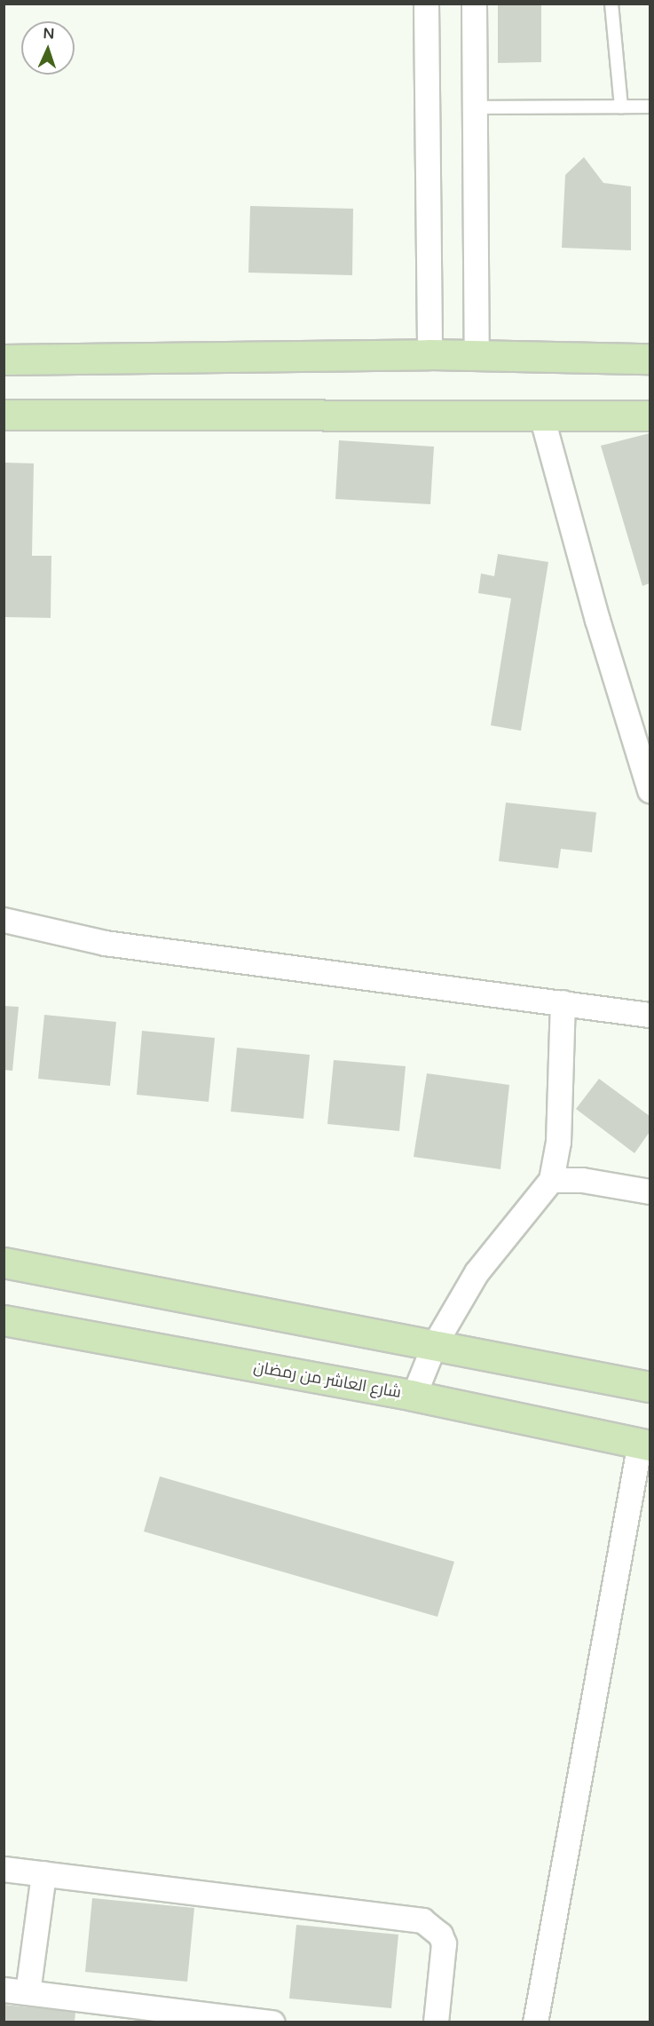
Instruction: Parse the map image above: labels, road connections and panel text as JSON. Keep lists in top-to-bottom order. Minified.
{"streets":{"main road":["شارع العاشر من رمضان"]},"north":"top"}
